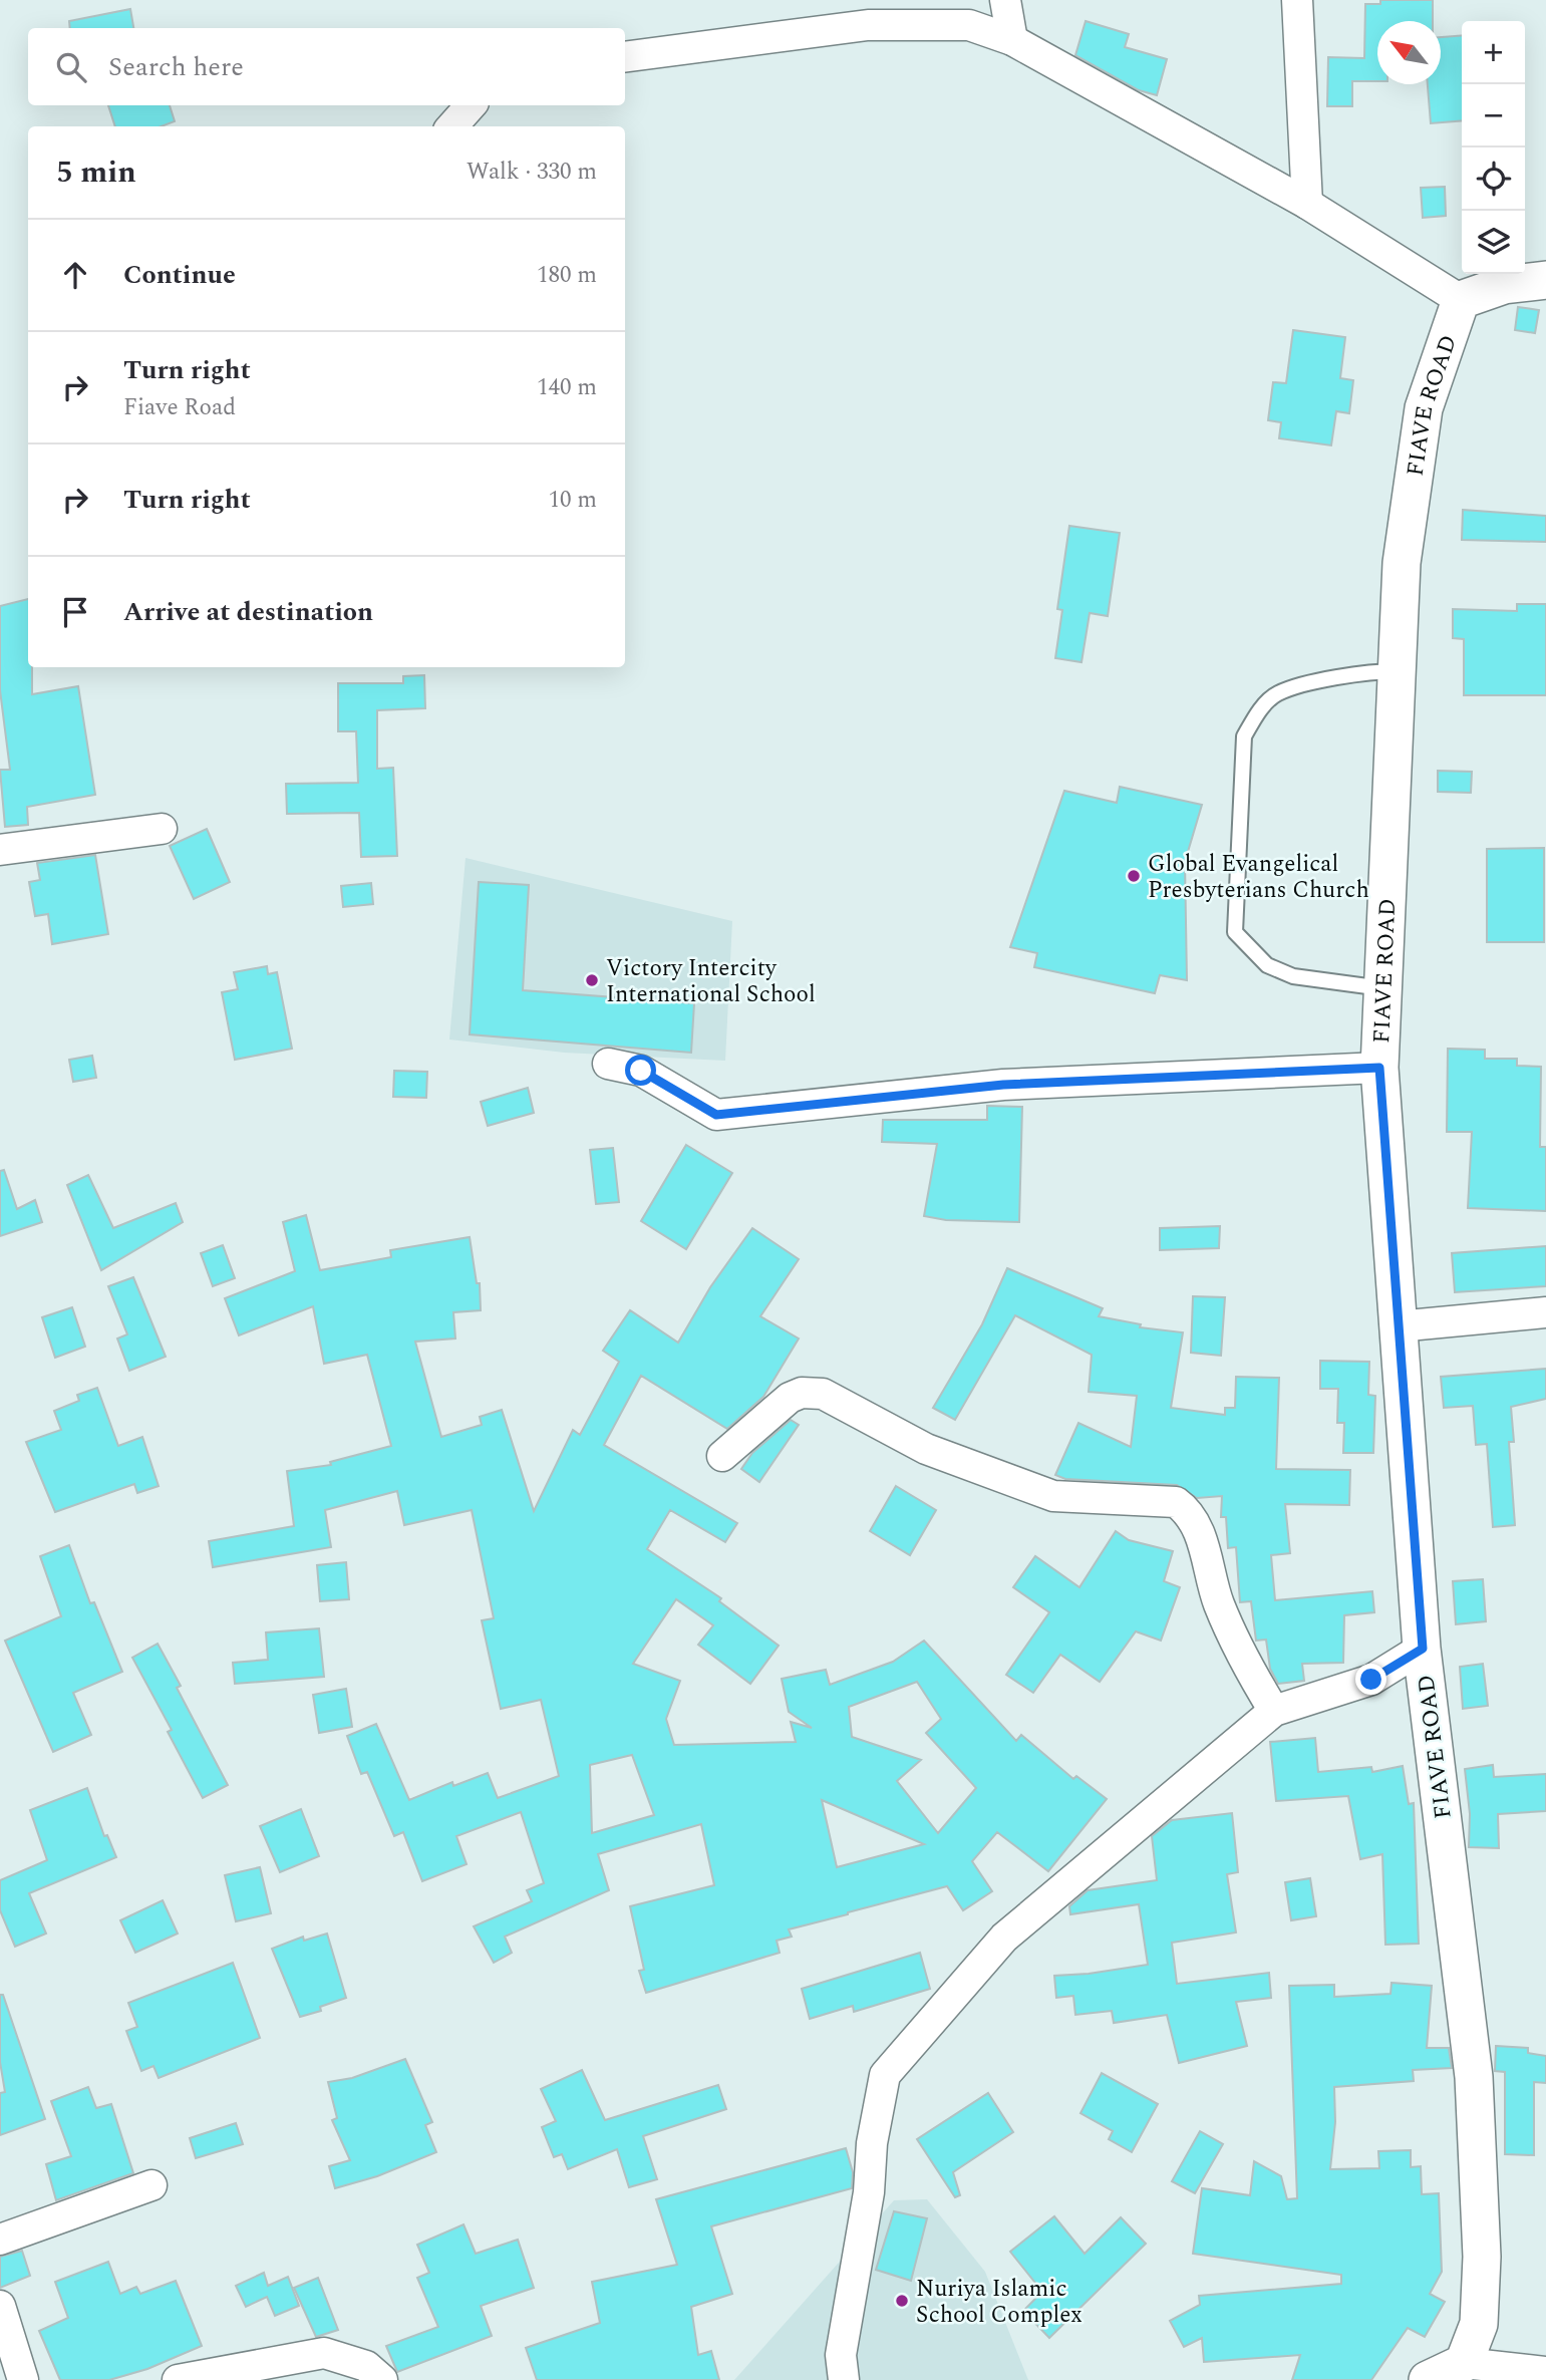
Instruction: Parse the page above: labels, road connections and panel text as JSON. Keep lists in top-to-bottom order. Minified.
{"streets":{"street":["FIAVE ROAD"]},"places":["Global Evangelical Presbyterians Church","Victory Intercity International School","Nuriya Islamic School Complex"],"north":"top left","page":{"map_buttons":["+","−"],"search":"Search here","heading":["5 min","Walk · 330 m"],"list":[["Continue","180 m"],["Turn right","Fiave Road","140 m"],["Turn right","10 m"],"Arrive at destination"]}}
